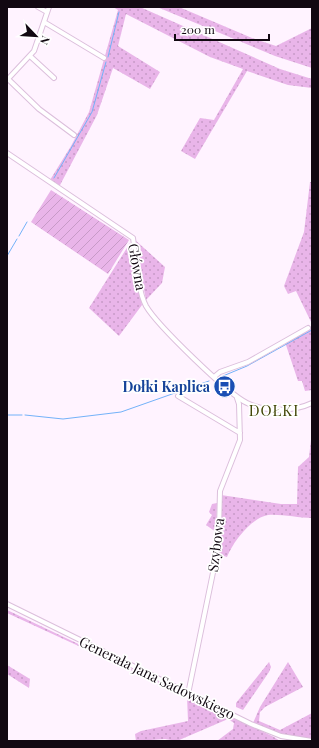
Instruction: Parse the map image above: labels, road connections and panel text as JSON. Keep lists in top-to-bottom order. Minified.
{"streets":{"street":["Główna","Szybowa","Generała Jana Sadowskiego"]},"crossings":[["Główna","Szybowa"],["Szybowa","Generała Jana Sadowskiego"]],"districts":["DOŁKI"],"places":{"bus stop":["Dołki Kaplica"]},"scale_bar":"200 m","north":"bottom right"}
